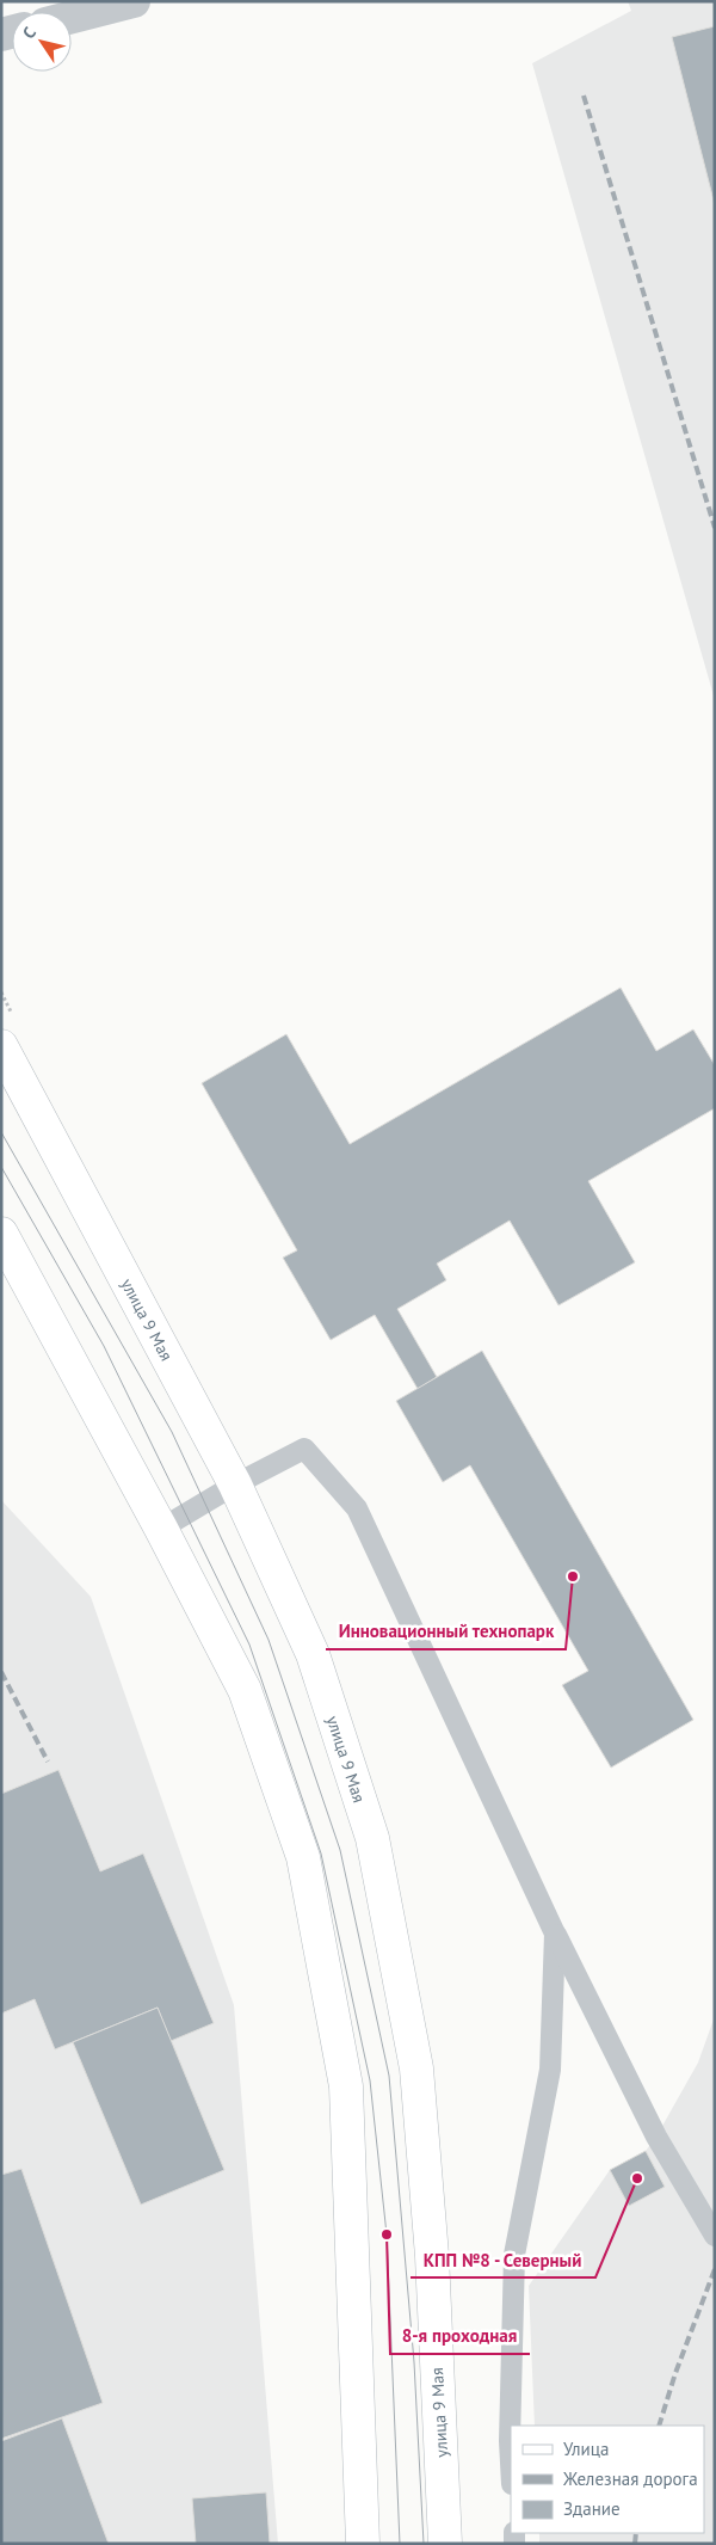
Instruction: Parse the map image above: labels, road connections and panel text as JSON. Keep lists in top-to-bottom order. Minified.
{"streets":{"main road":["улица 9 Мая"]},"places":["Инновационный технопарк","КПП №8 - Северный","8-я проходная"],"legend":["Улица","Железная дорога","Здание"],"north":"top left"}
